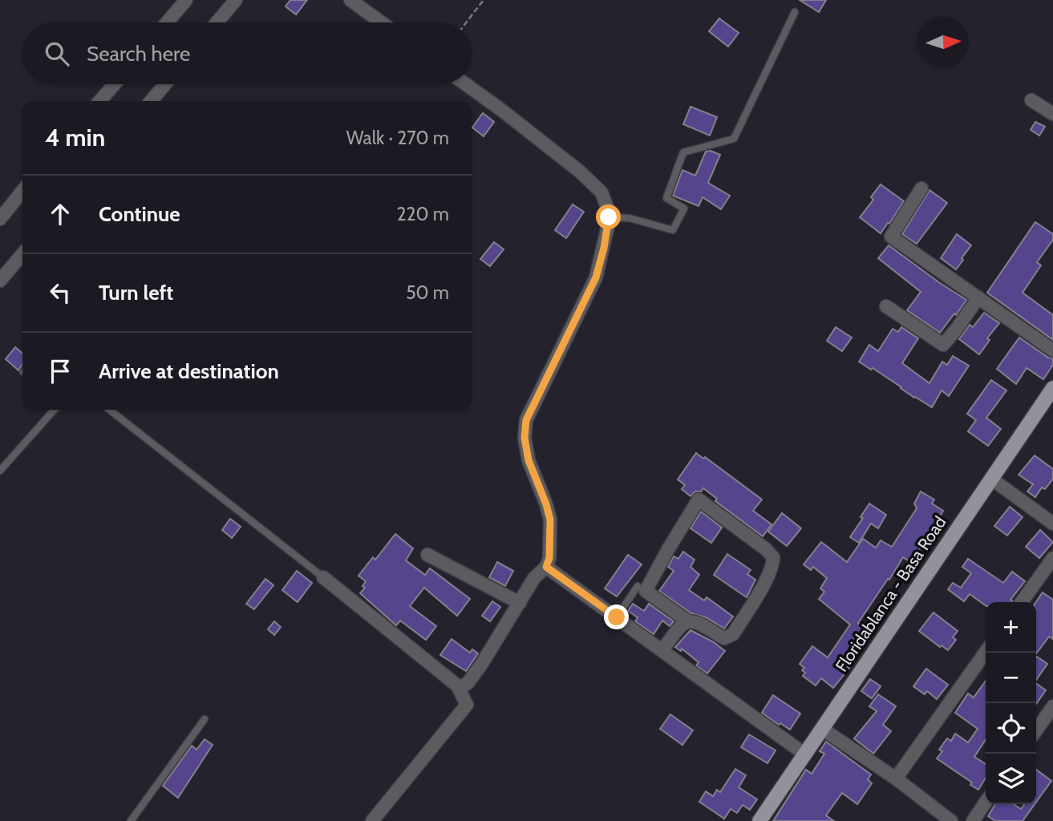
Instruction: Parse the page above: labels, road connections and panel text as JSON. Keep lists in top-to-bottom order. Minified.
{"streets":{"main road":["Floridablanca - Basa Road"]},"north":"right","page":{"search":"Search here","heading":["4 min","Walk · 270 m"],"list":[["Continue","220 m"],["Turn left","50 m"],"Arrive at destination"],"map_buttons":["+","−"]}}
